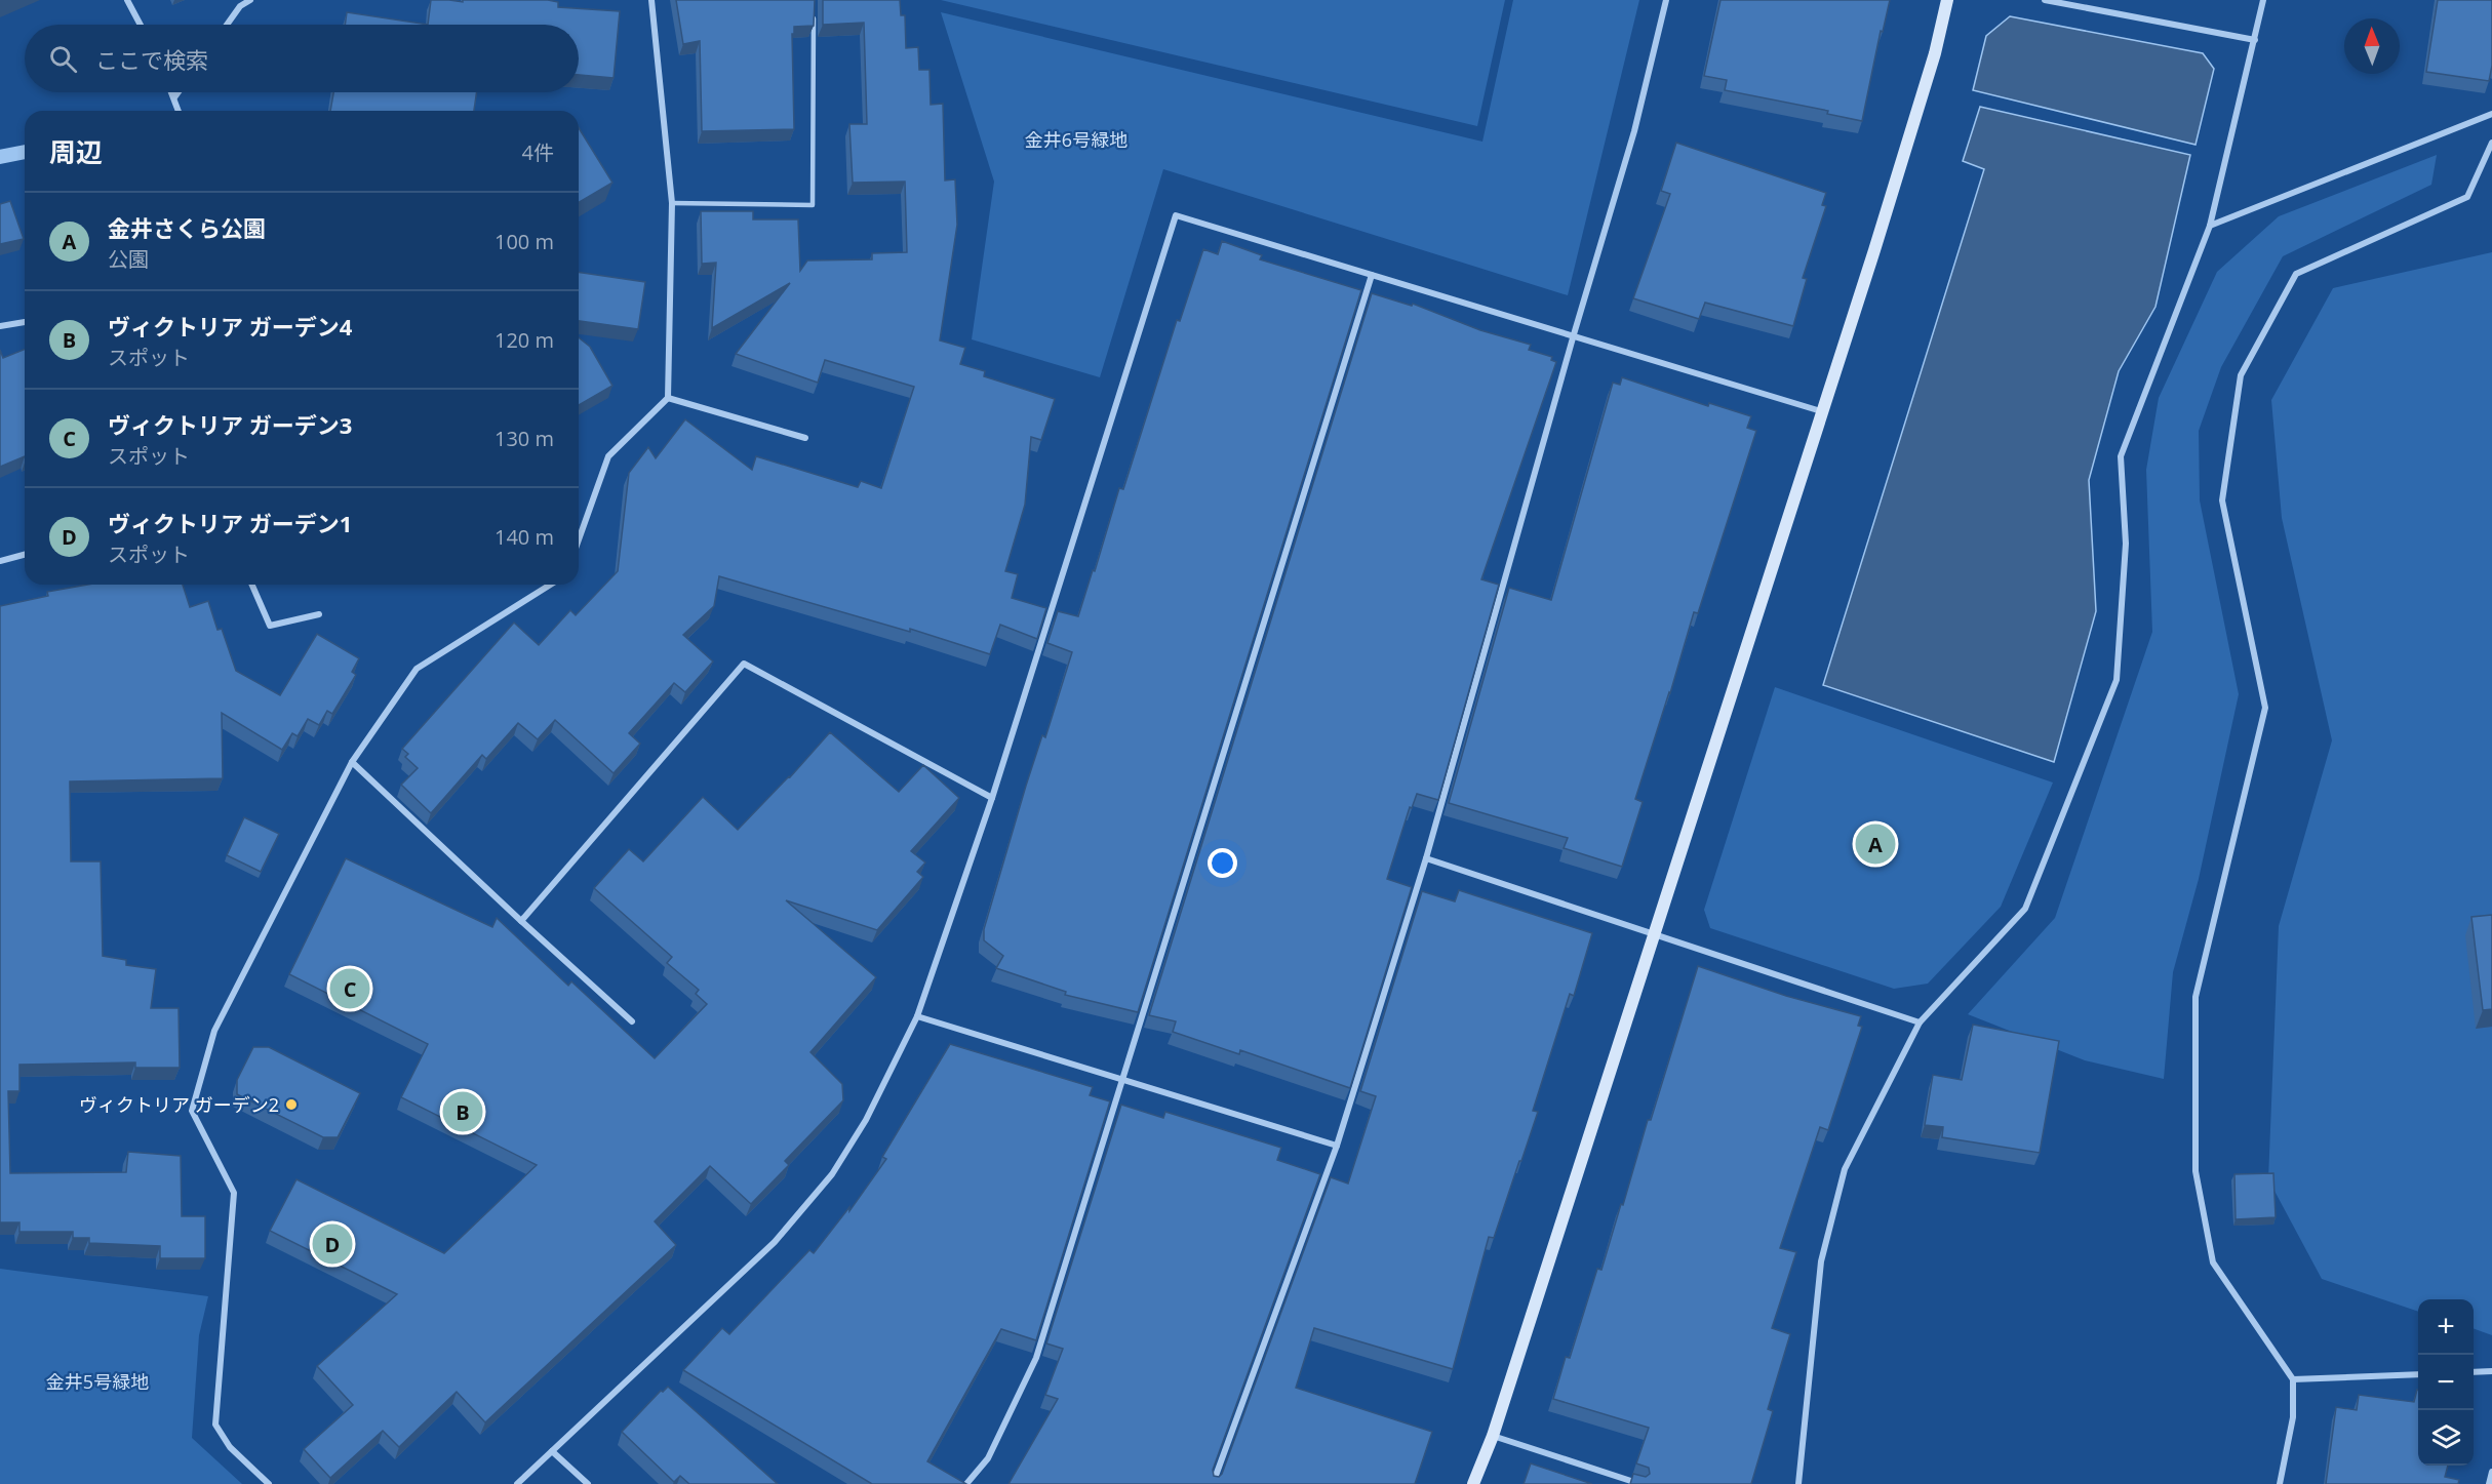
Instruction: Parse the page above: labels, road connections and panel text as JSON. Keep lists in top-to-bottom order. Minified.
{"parks":["金井6号緑地","金井5号緑地"],"places":["ヴィクトリア ガーデン2"],"north":"top","page":{"search":"ここで検索","heading":["周辺","4件"],"list":[{"mark":"A","name":"金井さくら公園","note":"公園","value":"100 m"},{"mark":"B","name":"ヴィクトリア ガーデン4","note":"スポット","value":"120 m"},{"mark":"C","name":"ヴィクトリア ガーデン3","note":"スポット","value":"130 m"},{"mark":"D","name":"ヴィクトリア ガーデン1","note":"スポット","value":"140 m"}],"pins":["A","C","B","D"],"map_buttons":["+","−"]}}
